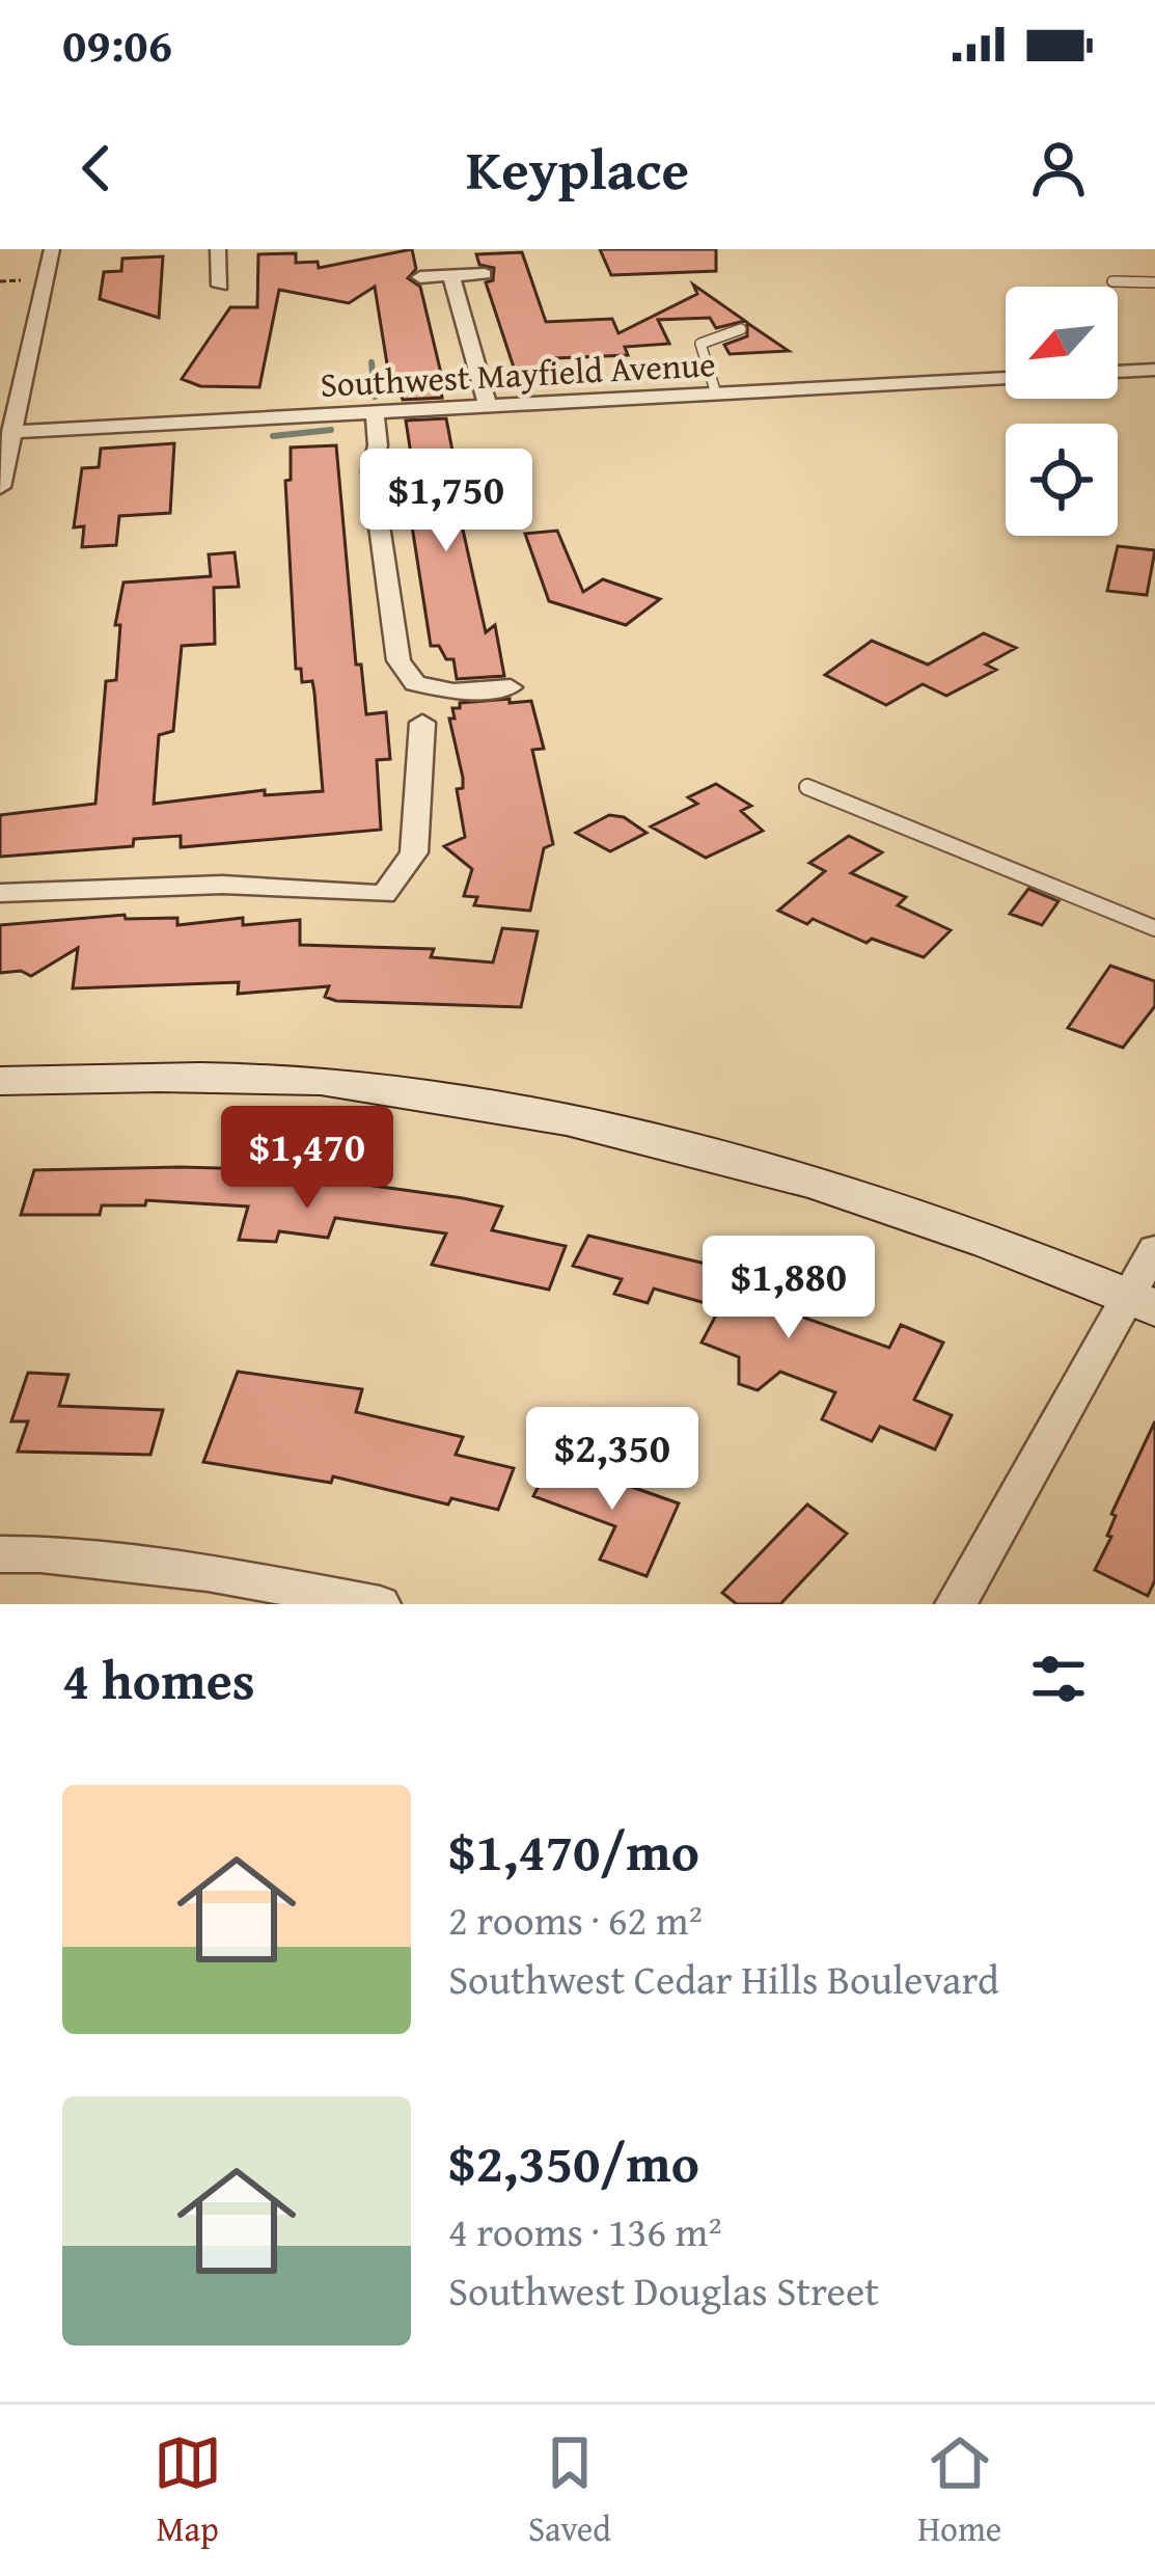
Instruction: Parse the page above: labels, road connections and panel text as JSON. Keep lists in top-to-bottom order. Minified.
{"streets":{"street":["Southwest Mayfield Avenue"]},"north":"bottom left","page":{"status":"09:06","header":"Keyplace","price":["$1,750","$1,470","$1,880","$2,350"],"heading":"4 homes","list":[{"name":"$1,470/mo","note":"2 rooms · 62 m² · Southwest Cedar Hills Boulevard"},{"name":"$2,350/mo","note":"4 rooms · 136 m² · Southwest Douglas Street"}],"tabs":["Map","Saved","Home"]}}
